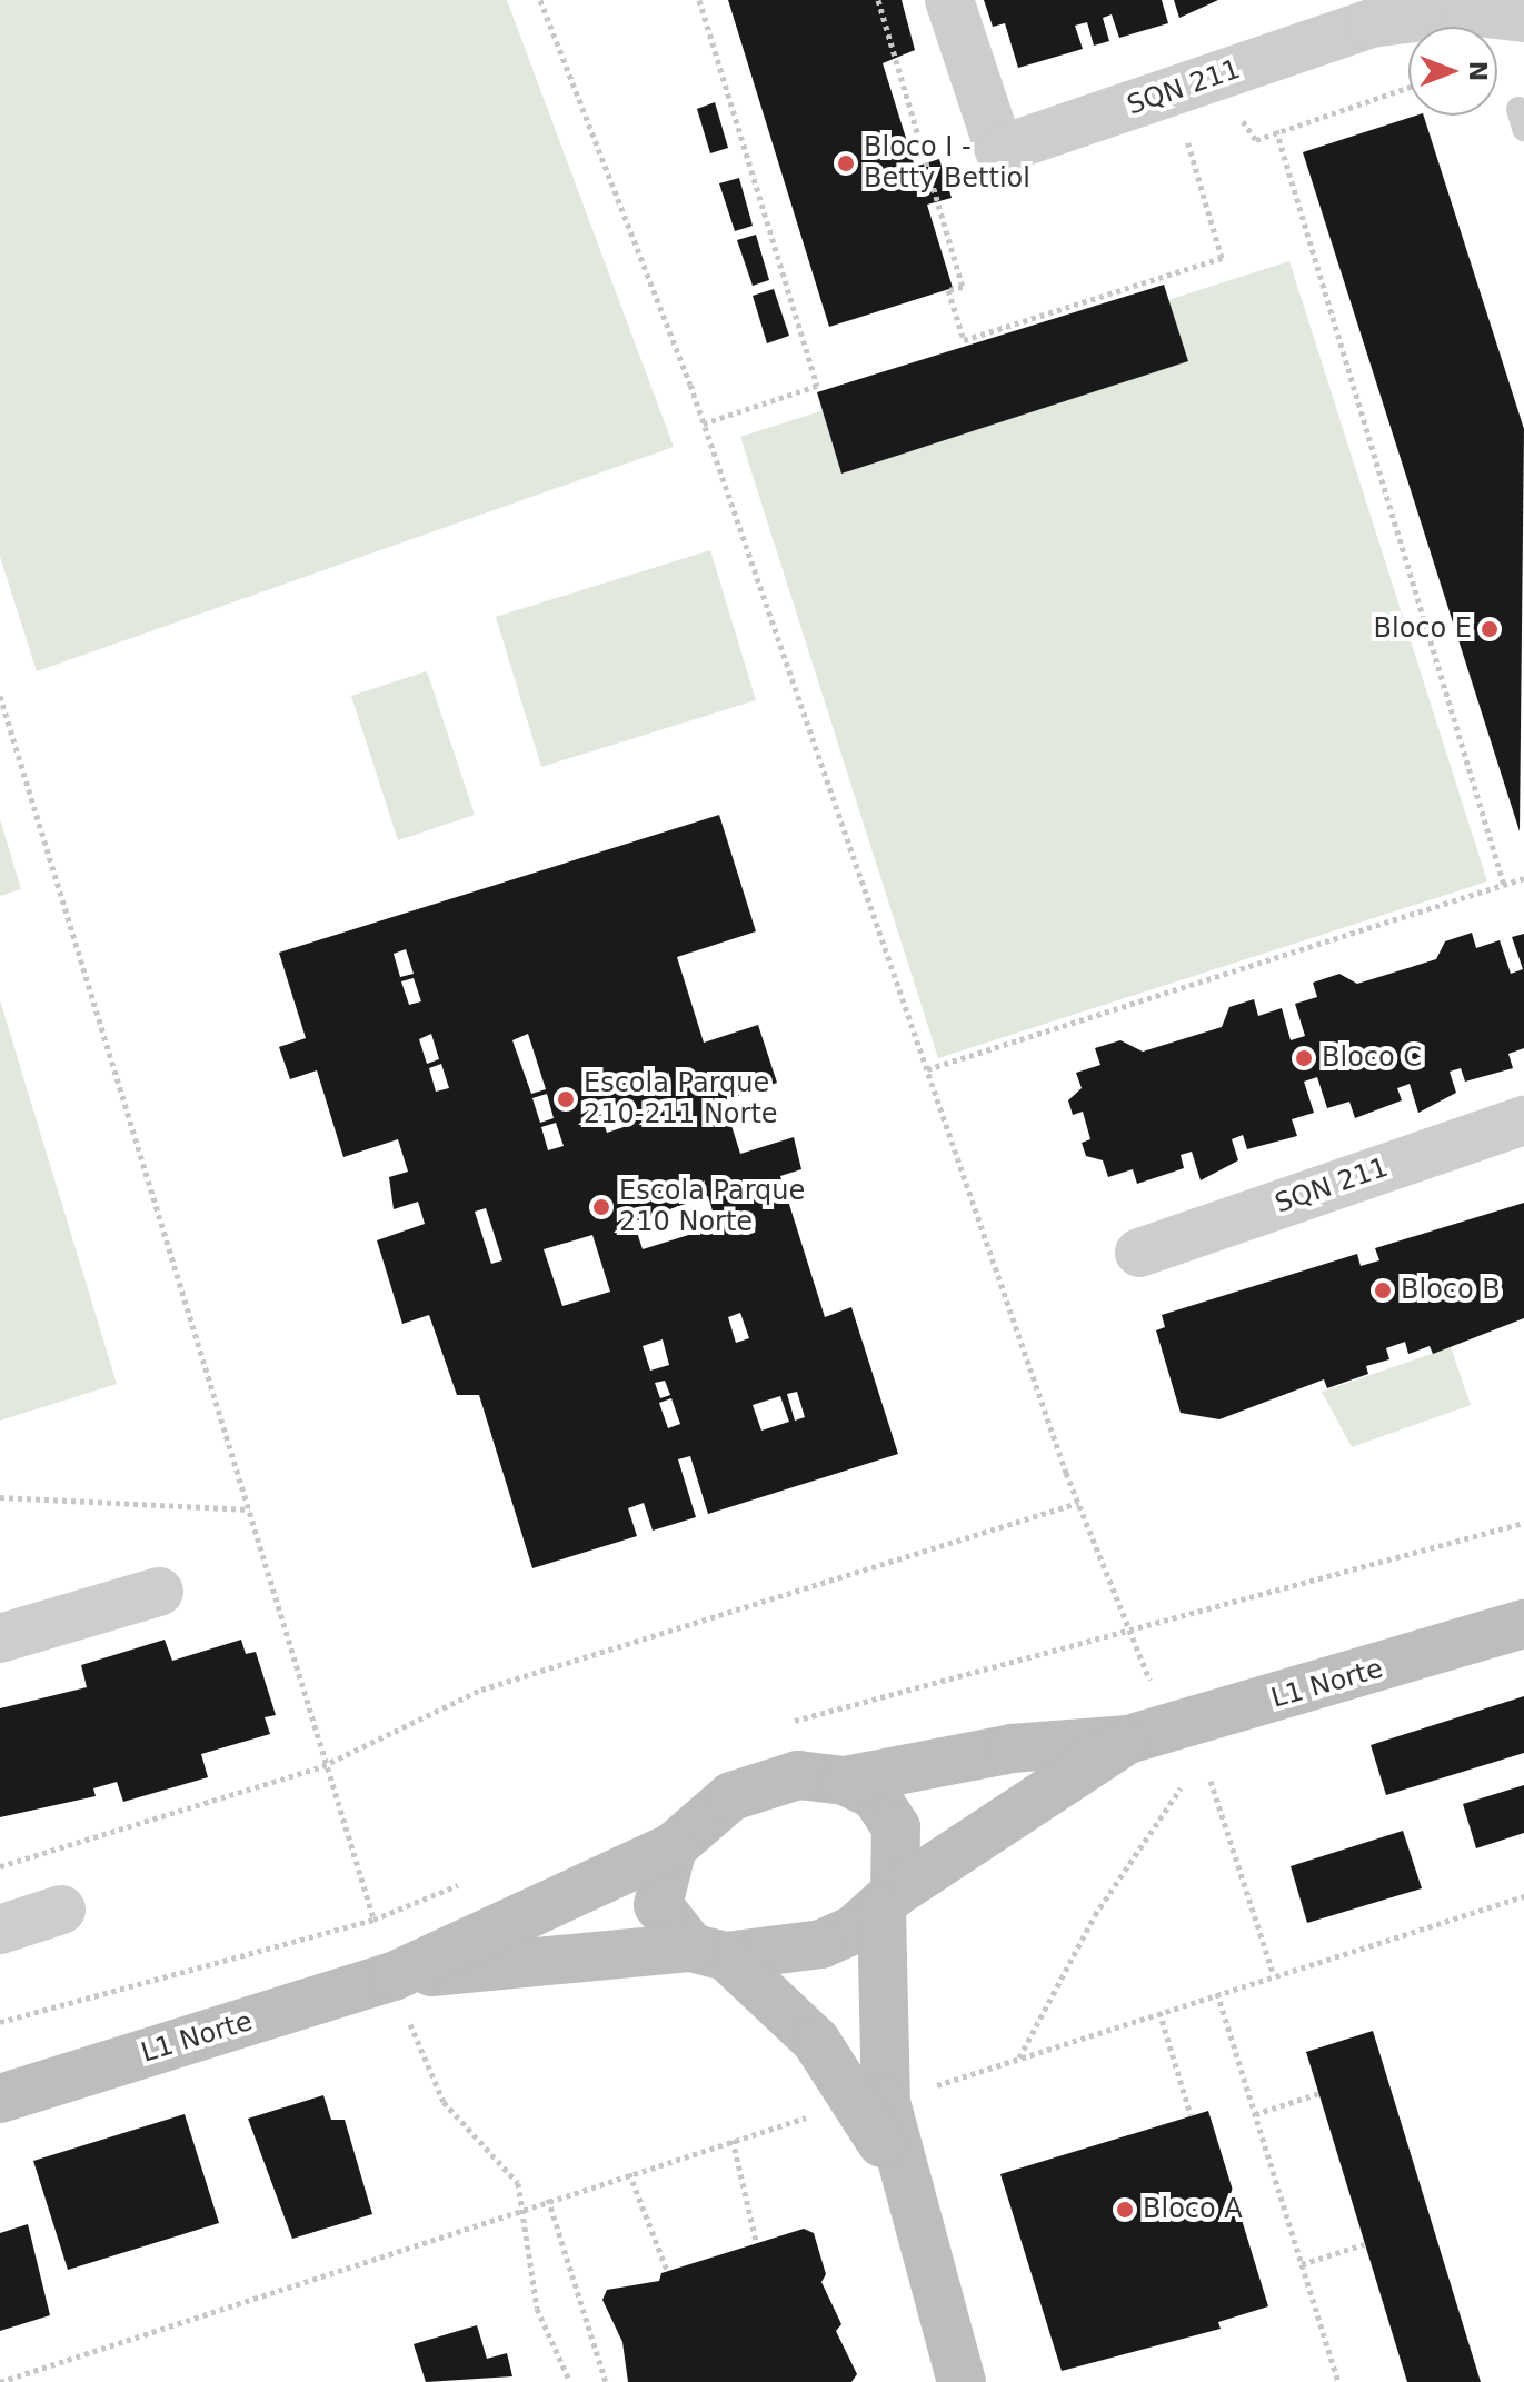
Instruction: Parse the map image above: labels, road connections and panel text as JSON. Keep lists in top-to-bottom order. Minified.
{"streets":{"street":["SQN 211","L1 Norte"]},"places":["Bloco I - Betty Bettiol","Bloco E","Bloco C","Escola Parque 210-211 Norte","Escola Parque 210 Norte","Bloco B","Bloco A"],"north":"right"}
